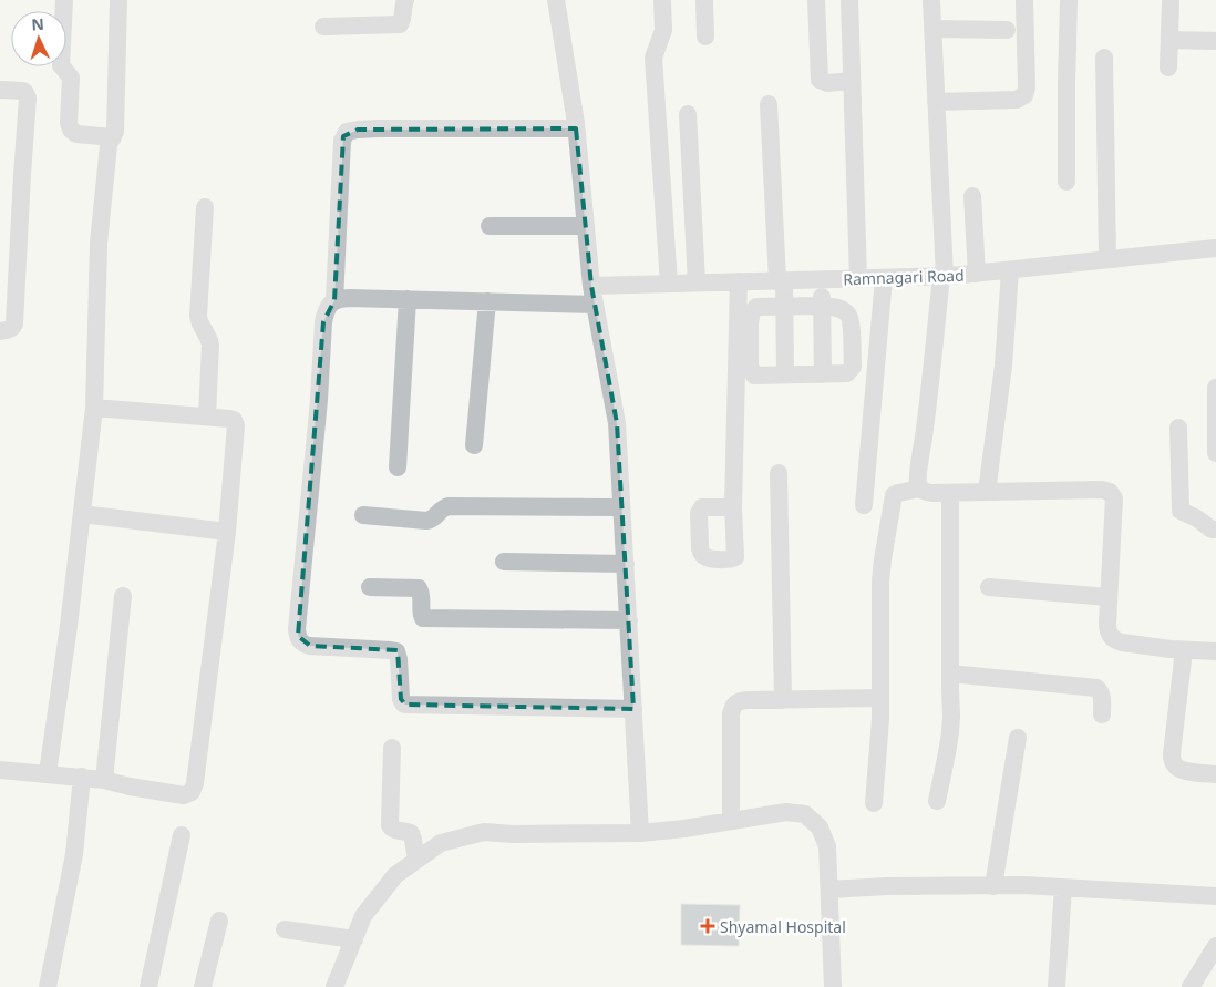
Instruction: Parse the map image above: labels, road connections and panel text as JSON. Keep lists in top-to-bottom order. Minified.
{"streets":{"street":["Ramnagari Road"]},"places":{"health":["Shyamal Hospital"]},"north":"top"}
